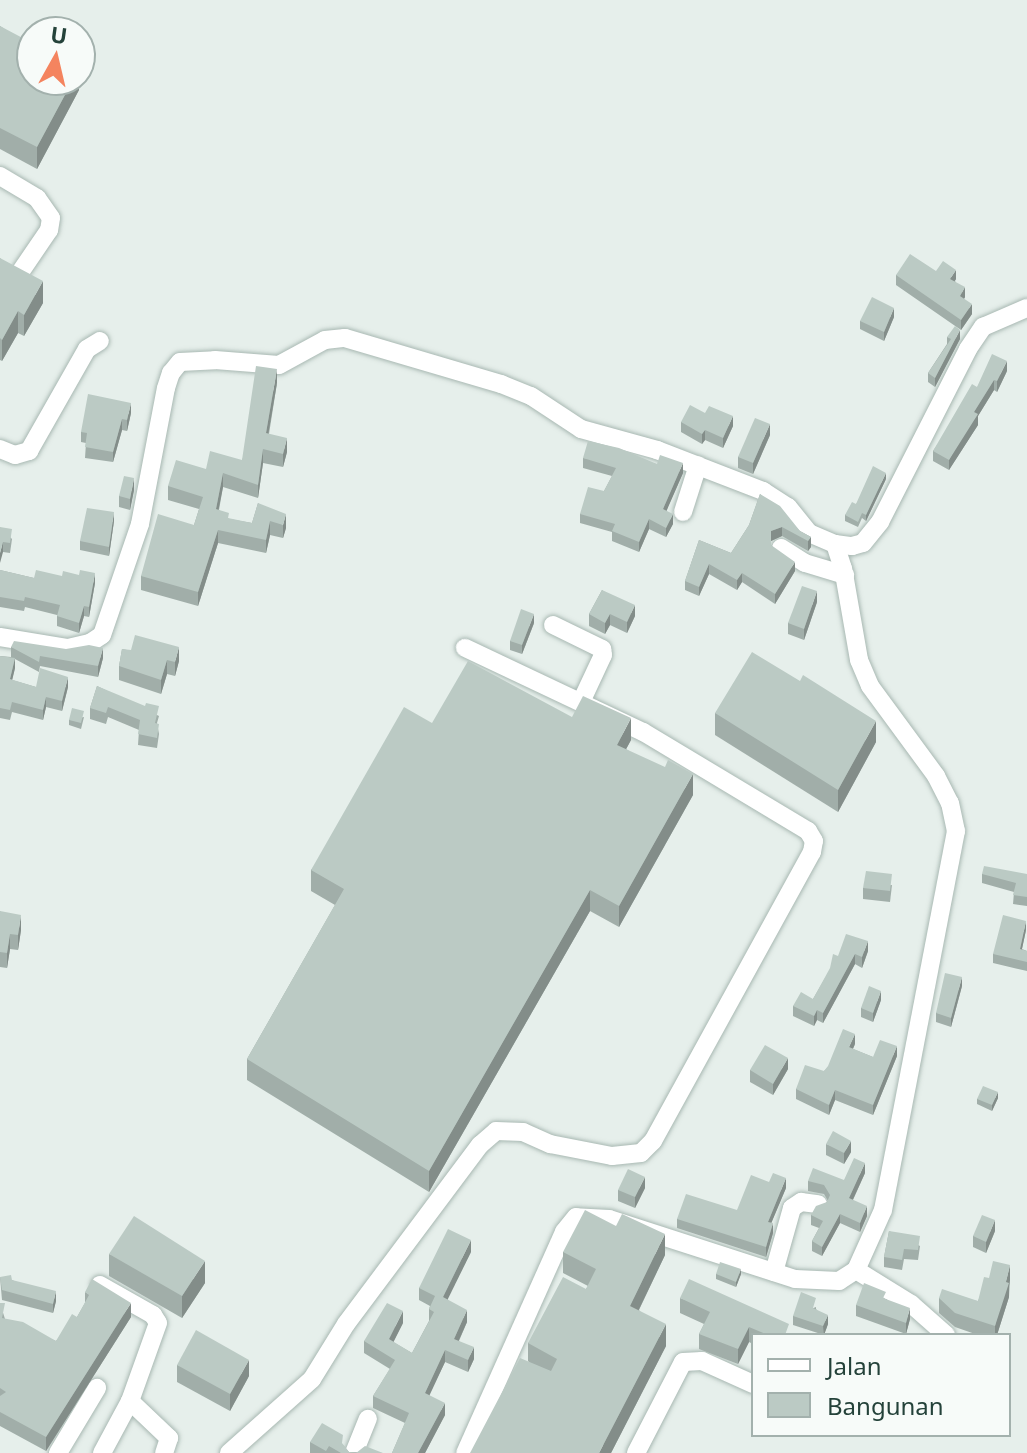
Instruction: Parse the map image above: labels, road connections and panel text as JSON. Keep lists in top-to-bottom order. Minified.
{"legend":["Jalan","Bangunan"],"north":"top"}
